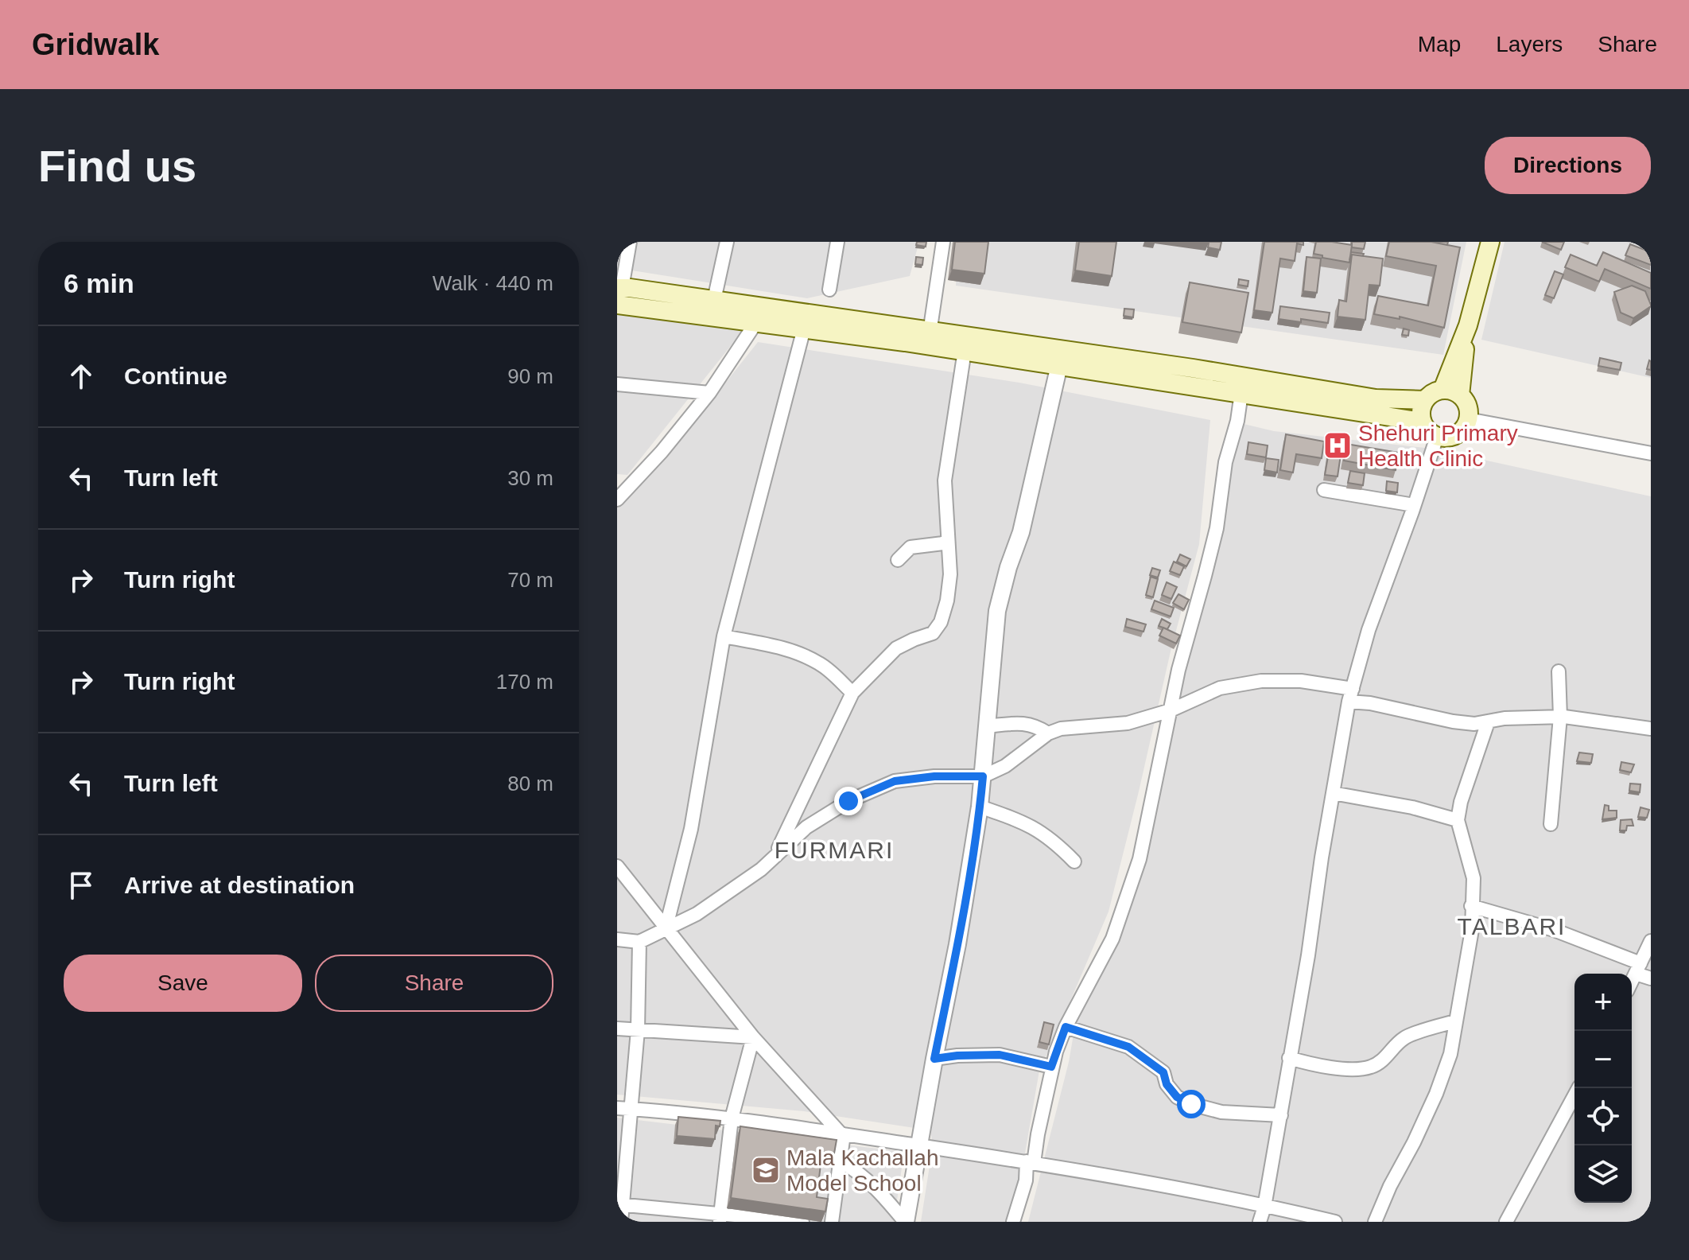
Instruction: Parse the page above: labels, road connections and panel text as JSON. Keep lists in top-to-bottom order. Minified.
{"districts":["FURMARI","TALBARI"],"places":{"hospital":["Shehuri Primary Health Clinic"],"school or university":["Mala Kachallah Model School"]},"page":{"header":"Gridwalk","nav":["Map","Layers","Share"],"buttons":["Directions",["Save","Share"]],"title":"Find us","heading":["6 min","Walk · 440 m"],"list":[["Continue","90 m"],["Turn left","30 m"],["Turn right","70 m"],["Turn right","170 m"],["Turn left","80 m"],"Arrive at destination"],"map_buttons":["+","−"]}}
